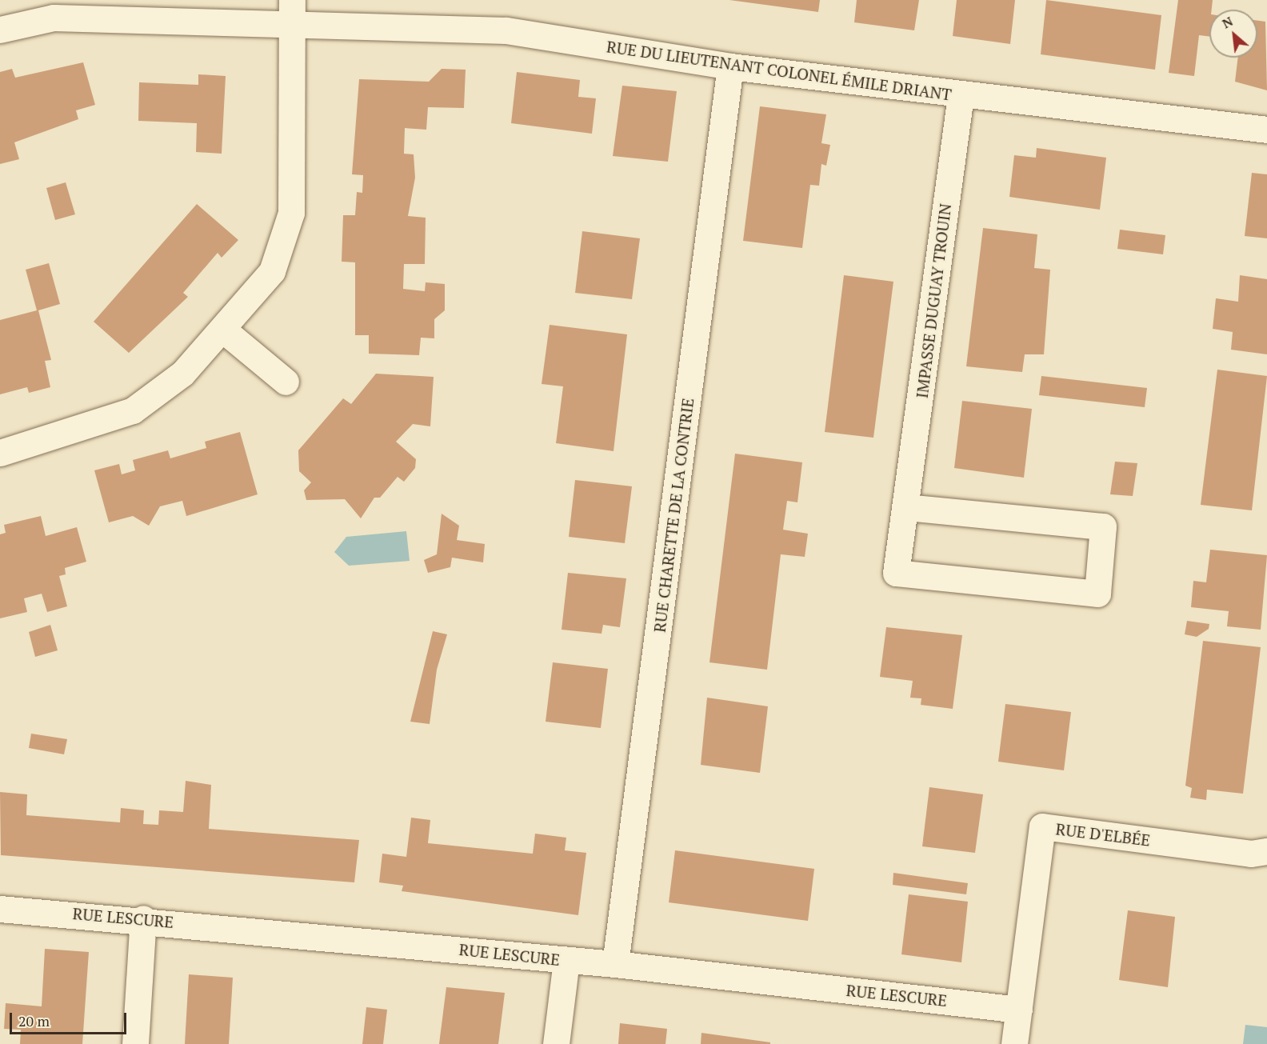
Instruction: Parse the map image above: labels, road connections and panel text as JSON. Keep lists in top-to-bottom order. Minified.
{"streets":{"street":["RUE DU LIEUTENANT COLONEL ÉMILE DRIANT","IMPASSE DUGUAY TROUIN","RUE CHARETTE DE LA CONTRIE","RUE D'ELBÉE","RUE LESCURE"]},"crossings":[["RUE DU LIEUTENANT COLONEL ÉMILE DRIANT","IMPASSE DUGUAY TROUIN"],["RUE DU LIEUTENANT COLONEL ÉMILE DRIANT","RUE CHARETTE DE LA CONTRIE"],["RUE CHARETTE DE LA CONTRIE","RUE LESCURE"],["RUE D'ELBÉE","RUE LESCURE"]],"scale_bar":"20 m","north":"top left"}
